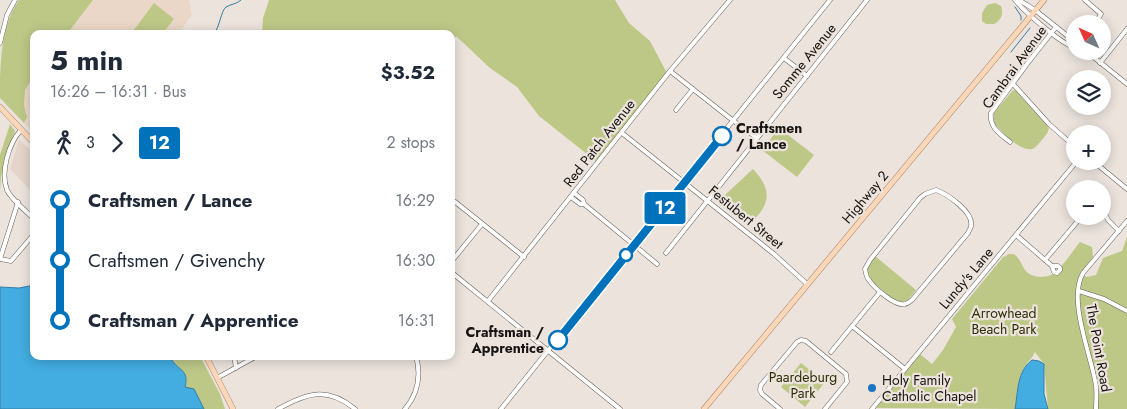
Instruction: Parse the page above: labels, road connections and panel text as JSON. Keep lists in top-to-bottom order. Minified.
{"streets":{"main road":["Highway 2"],"street":["Somme Avenue","Cambrai Avenue","Red Patch Avenue","Festubert Street","Lundy's Lane","The Point Road"]},"crossings":[["Somme Avenue","Festubert Street"],["Red Patch Avenue","Festubert Street"],["Highway 2","Festubert Street"]],"parks":["Arrowhead Beach Park","Paardeburg Park"],"places":["Craftsmen / Lance","Craftsman / Apprentice","Holy Family Catholic Chapel"],"lines":["bus line 12"],"north":"top left","page":{"on_map":"12","map_buttons":["+","−"],"heading":["5 min","16:26 – 16:31 · Bus","$3.52"],"legs":["3","12","2 stops"],"list":[{"name":"Craftsmen / Lance","value":"16:29"},{"name":"Craftsmen / Givenchy","value":"16:30"},{"name":"Craftsman / Apprentice","value":"16:31"}]}}
